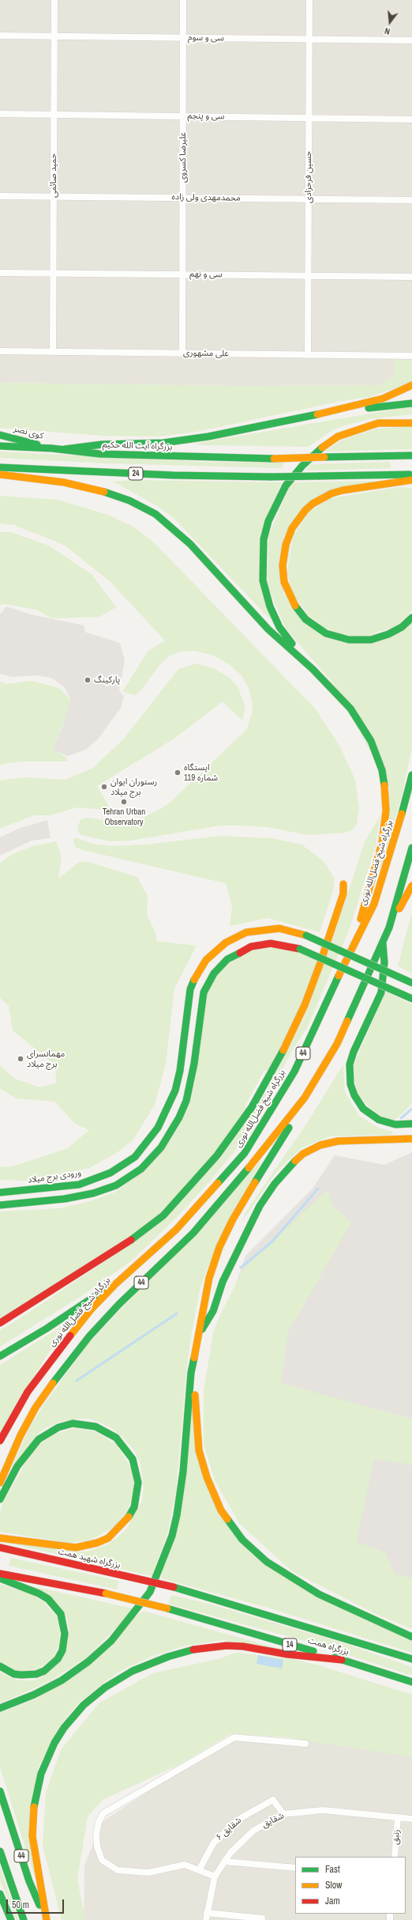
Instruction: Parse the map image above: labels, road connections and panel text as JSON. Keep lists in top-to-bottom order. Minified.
{"streets":{"main road":["کوی نصر","بزرگراه آیت الله حکیم","24","بزرگراه شیخ فضل‌الله نوری","44","ورودی برج میلاد","بزرگراه شهید همت","14","بزرگراه همت"],"street":["سی و سوم","سی و پنجم","علیرضا کسروی","حمید صائمی","حسین فرحزادی","محمدمهدی ولی زاده","سی و نهم","علی مشهوری","شقایق","شقایق ۶","زنبق"]},"crossings":[["سی و سوم","علیرضا کسروی"],["سی و سوم","حمید صائمی"],["سی و سوم","حسین فرحزادی"],["سی و پنجم","علیرضا کسروی"],["سی و پنجم","حمید صائمی"],["سی و پنجم","حسین فرحزادی"],["علیرضا کسروی","محمدمهدی ولی زاده"],["علیرضا کسروی","سی و نهم"],["علیرضا کسروی","علی مشهوری"],["حمید صائمی","محمدمهدی ولی زاده"],["حمید صائمی","سی و نهم"],["حمید صائمی","علی مشهوری"],["حسین فرحزادی","محمدمهدی ولی زاده"],["حسین فرحزادی","سی و نهم"],["حسین فرحزادی","علی مشهوری"],["کوی نصر","بزرگراه آیت الله حکیم"],["بزرگراه شهید همت","بزرگراه همت"],["شقایق","شقایق ۶"],["شقایق","زنبق"]],"places":["پارکینگ","ایستگاه شماره 119","رستوران ایوان برج میلاد","Tehran Urban Observatory","مهمانسرای برج میلاد"],"legend":["Fast","Slow","Jam"],"scale_bar":"50 m","north":"bottom"}
